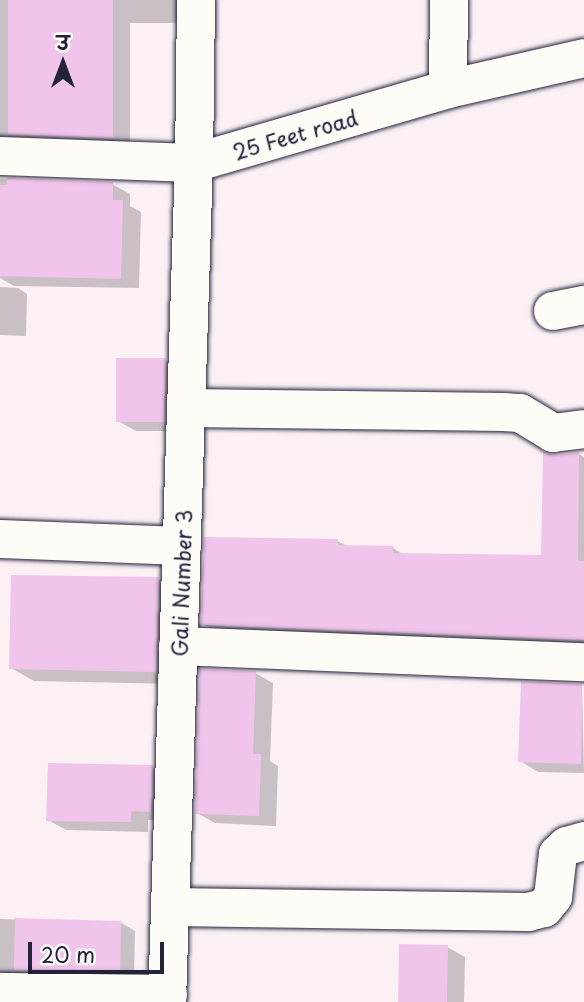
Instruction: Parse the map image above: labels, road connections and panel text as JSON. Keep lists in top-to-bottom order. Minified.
{"streets":{"street":["25 Feet road","Gali Number 3"]},"crossings":[["25 Feet road","Gali Number 3"]],"scale_bar":"20 m","north":"top"}
